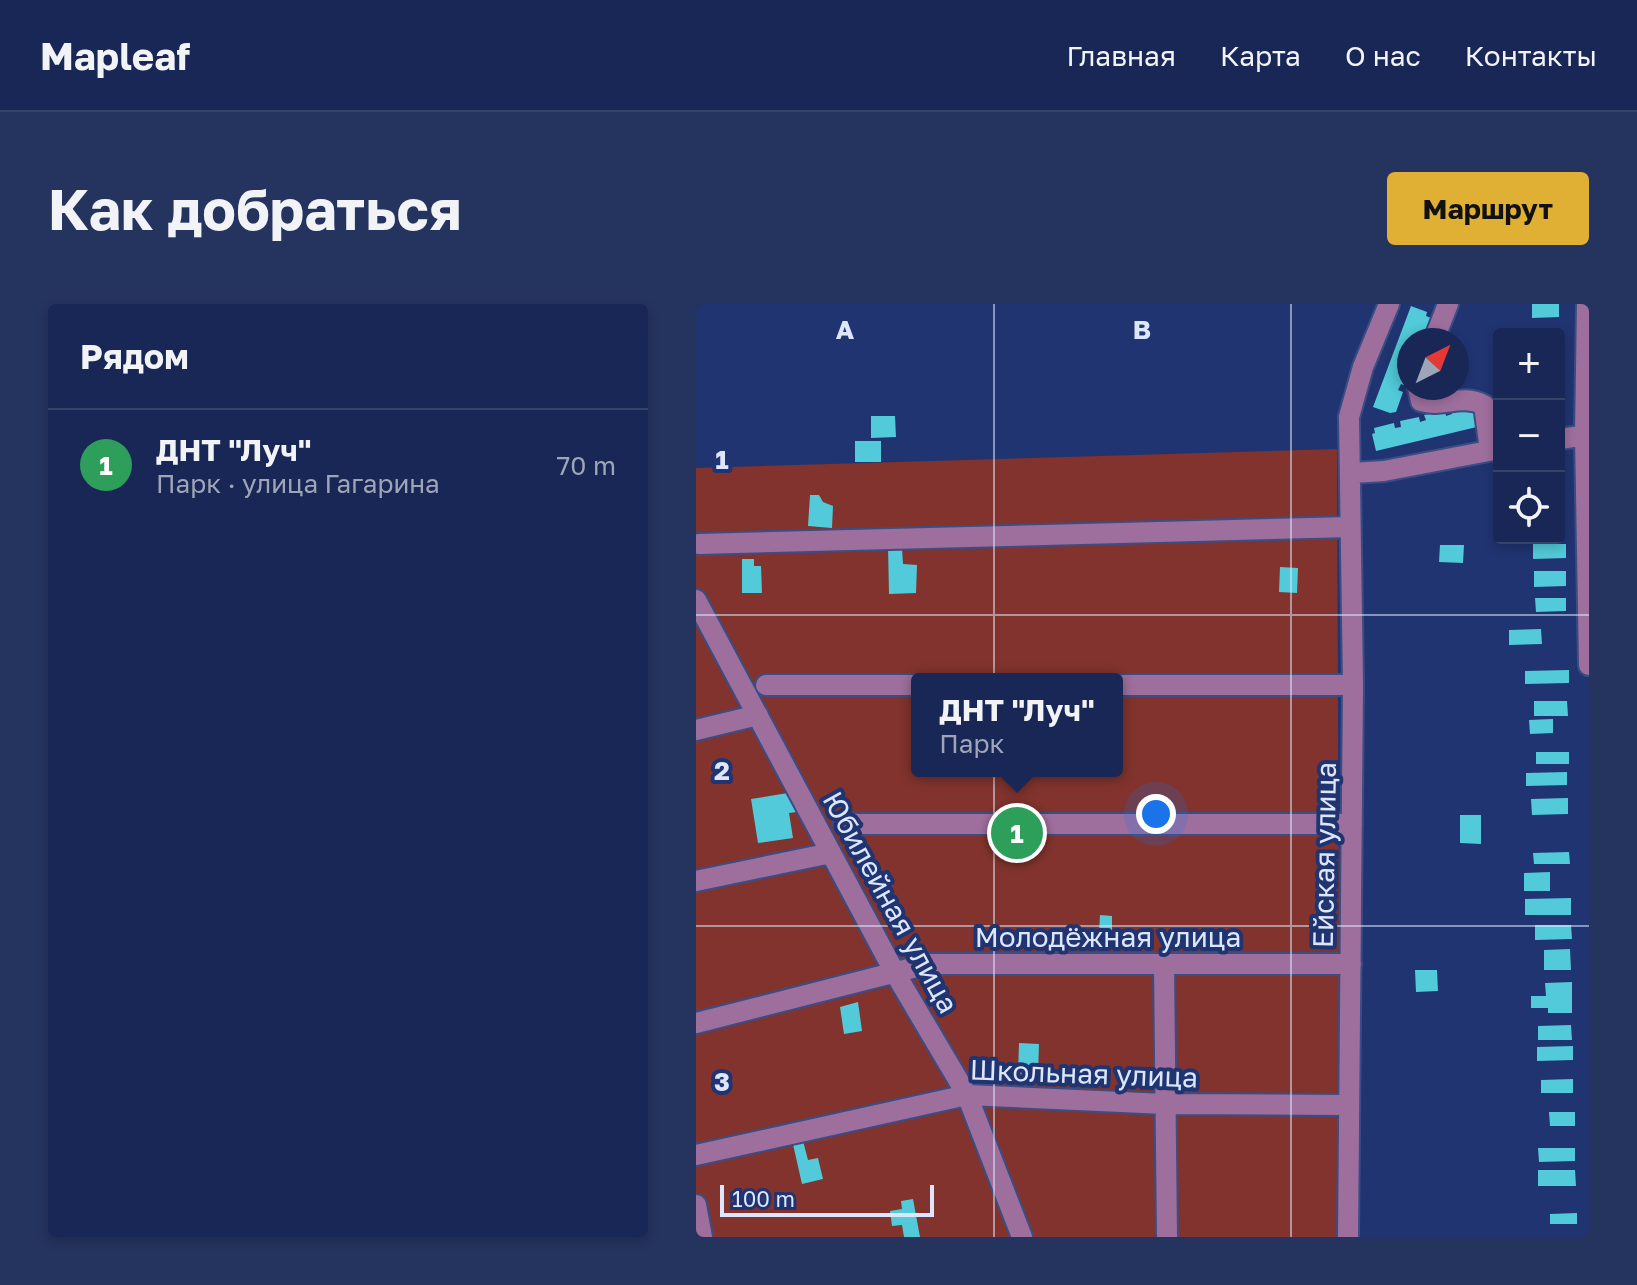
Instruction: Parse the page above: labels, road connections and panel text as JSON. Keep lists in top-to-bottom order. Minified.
{"streets":{"street":["Ейская улица","Юбилейная улица","Молодёжная улица","Школьная улица"]},"crossings":[["Ейская улица","Молодёжная улица"],["Ейская улица","Школьная улица"],["Юбилейная улица","Молодёжная улица"],["Юбилейная улица","Школьная улица"]],"scale_bar":"100 m","north":"top right","page":{"header":"Mapleaf","nav":["Главная","Карта","О нас","Контакты"],"buttons":"Маршрут","title":"Как добраться","heading":"Рядом","map_buttons":["+","−"],"list":[{"mark":"1","name":"ДНТ \"Луч\"","note":"Парк · улица Гагарина","value":"70 m"}],"popup":["ДНТ \"Луч\"","Парк"],"pins":"1","scale":"100 m"},"grid":{"columns":["A","B"],"rows":["1","2","3"]}}
